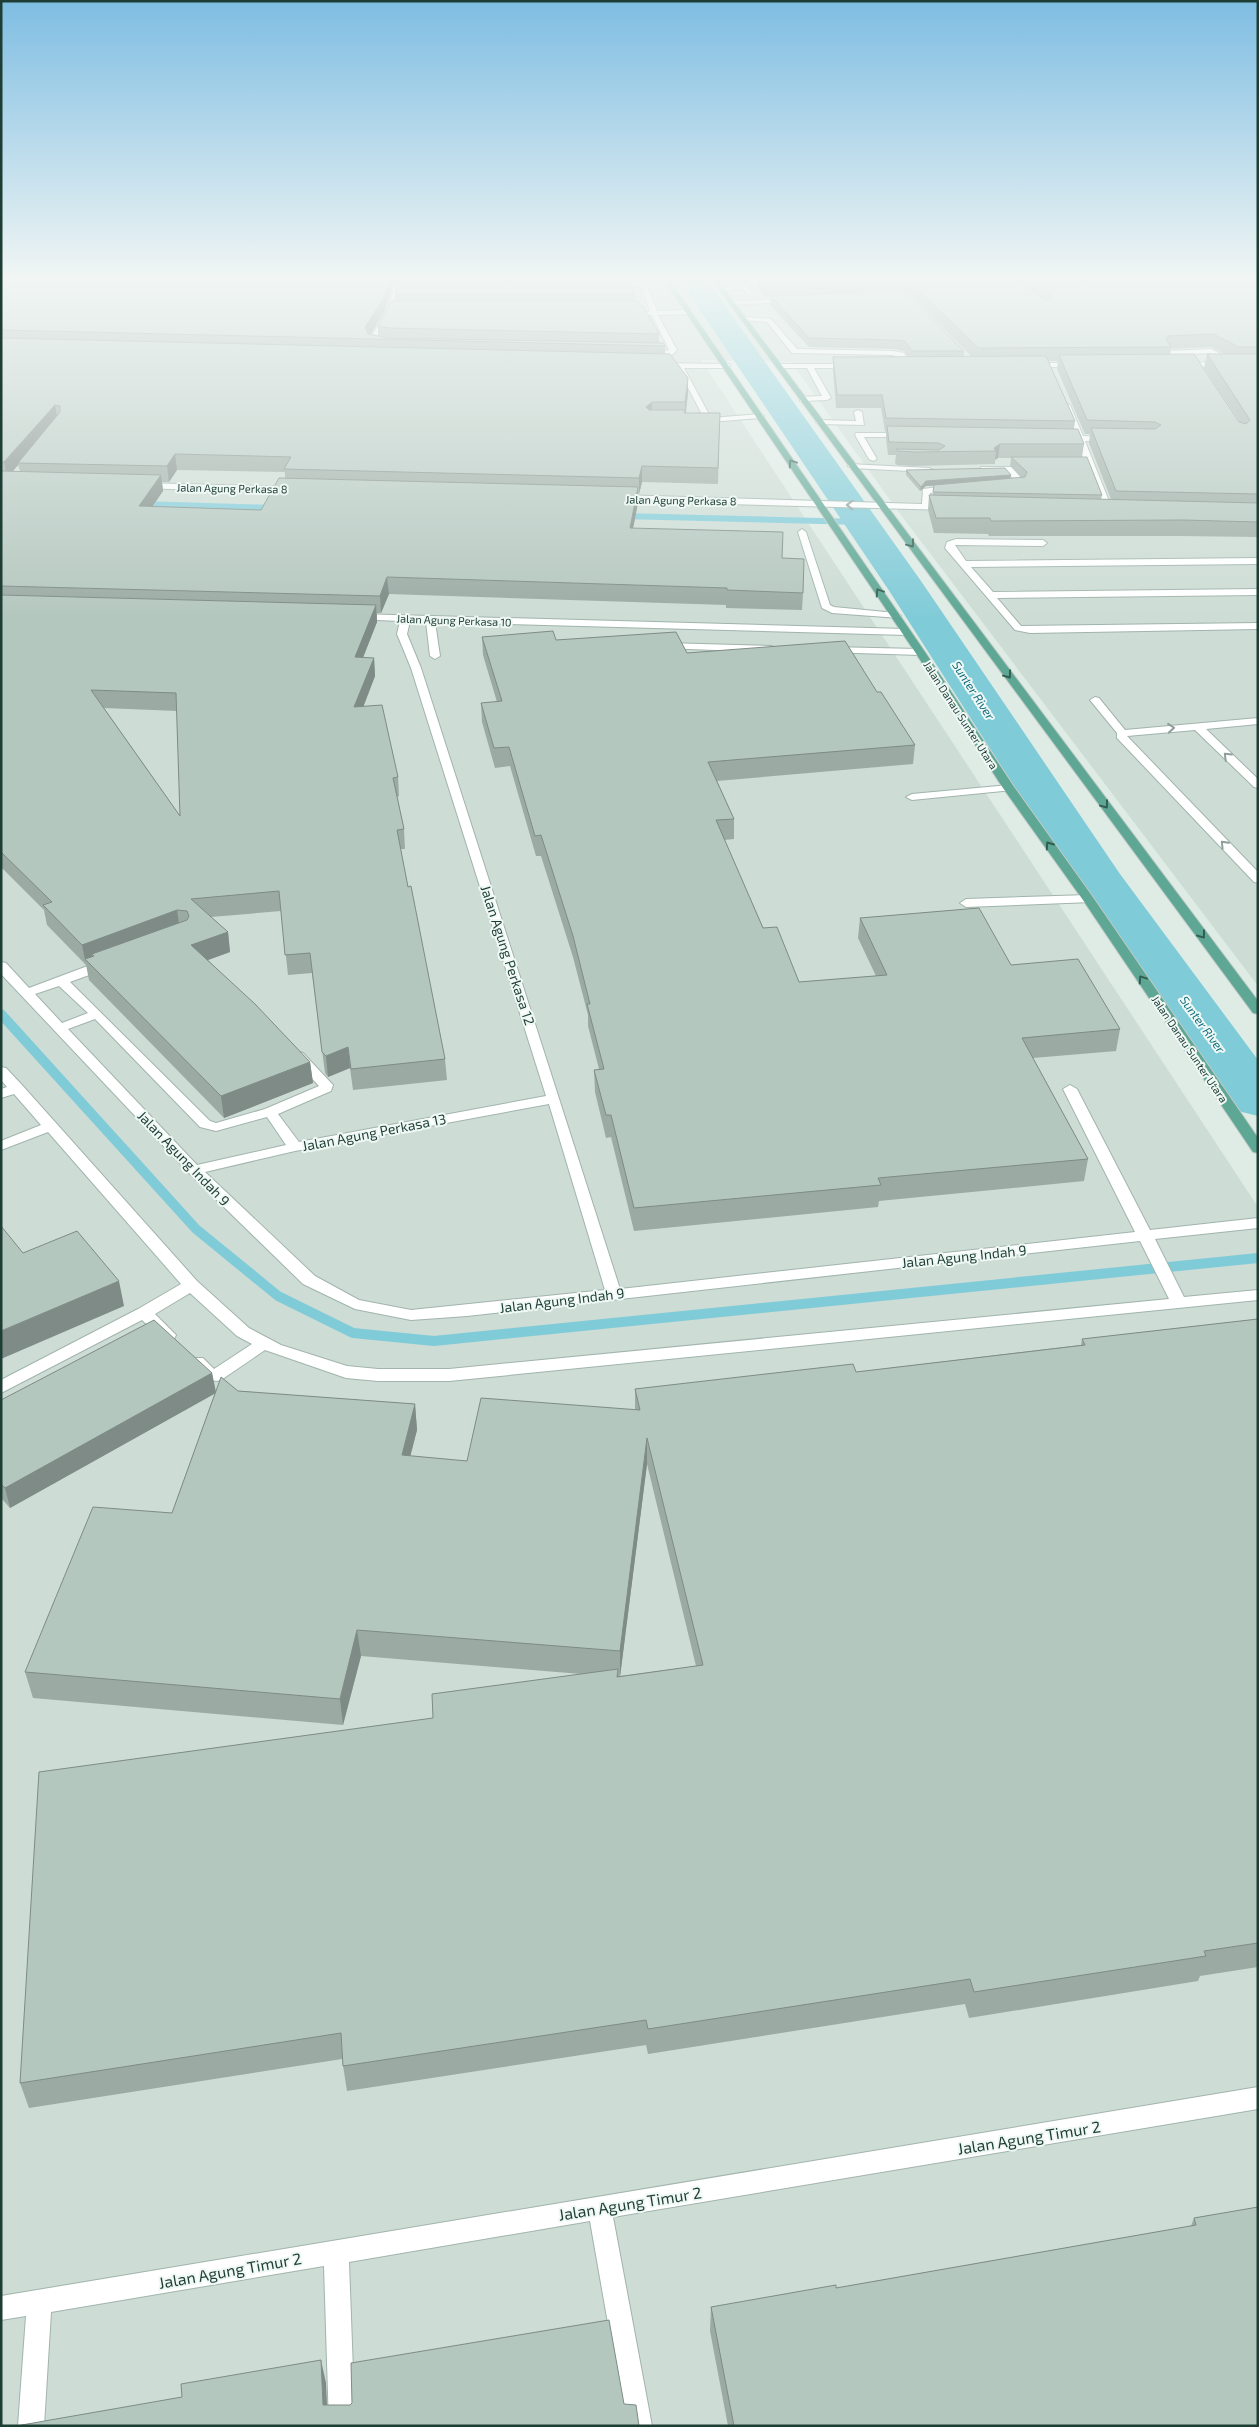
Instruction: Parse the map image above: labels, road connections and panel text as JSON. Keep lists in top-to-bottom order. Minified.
{"streets":{"main road":["Jalan Danau Sunter Utara"],"street":["Jalan Agung Perkasa 8","Jalan Agung Perkasa 10","Jalan Agung Perkasa 12","Jalan Agung Perkasa 13","Jalan Agung Indah 9","Jalan Agung Timur 2"]},"crossings":[["Jalan Agung Perkasa 8","Jalan Danau Sunter Utara"],["Jalan Agung Perkasa 10","Jalan Danau Sunter Utara"],["Jalan Agung Perkasa 10","Jalan Agung Perkasa 12"],["Jalan Agung Perkasa 12","Jalan Agung Perkasa 13"],["Jalan Agung Perkasa 12","Jalan Agung Indah 9"],["Jalan Agung Perkasa 13","Jalan Agung Indah 9"]],"water":["Sunter River"]}
